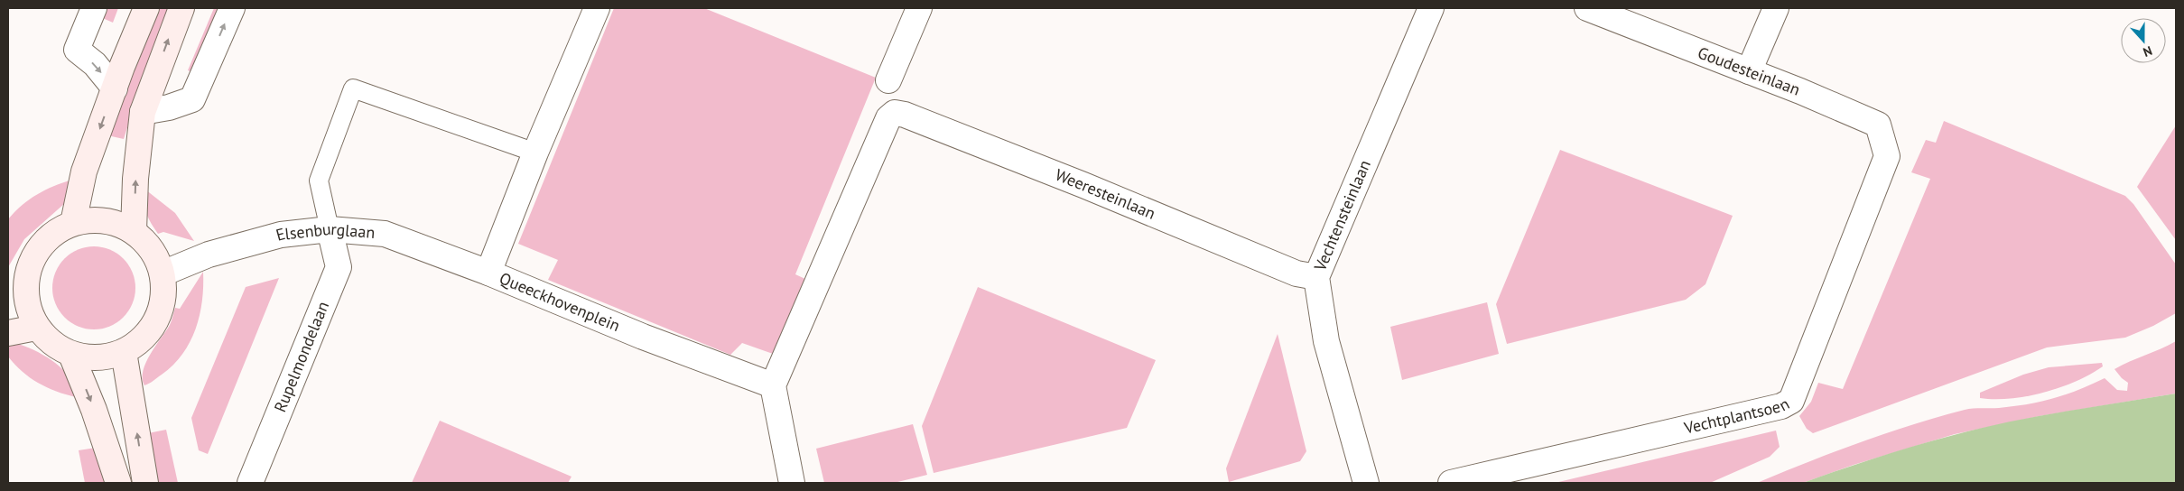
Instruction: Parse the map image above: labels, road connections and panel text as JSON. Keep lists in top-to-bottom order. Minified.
{"streets":{"street":["Goudesteinlaan","Weeresteinlaan","Vechtensteinlaan","Elsenburglaan","Queeckhovenplein","Rupelmondelaan","Vechtplantsoen"]},"crossings":[["Goudesteinlaan","Vechtplantsoen"],["Weeresteinlaan","Vechtensteinlaan"],["Weeresteinlaan","Queeckhovenplein"],["Elsenburglaan","Queeckhovenplein"],["Elsenburglaan","Rupelmondelaan"]],"north":"bottom"}
